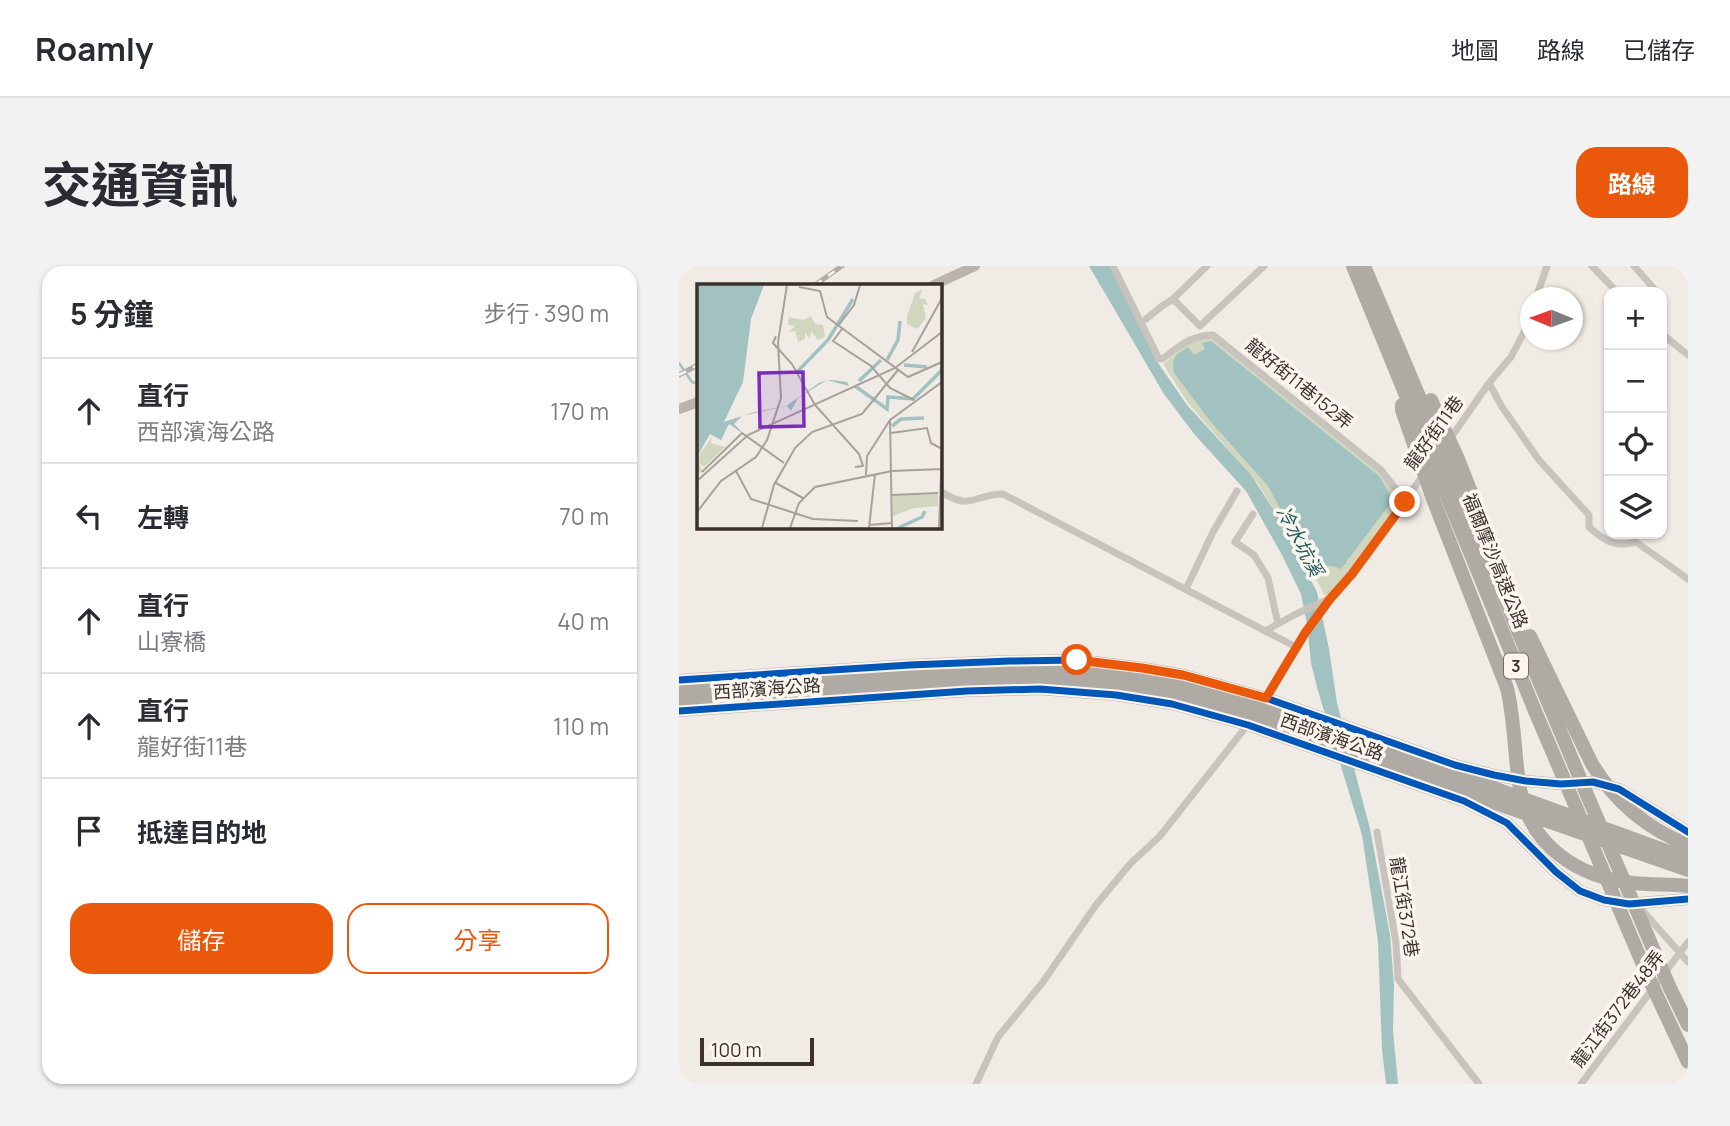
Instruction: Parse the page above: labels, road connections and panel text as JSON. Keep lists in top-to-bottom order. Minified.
{"streets":{"highway":["福爾摩沙高速公路","3"],"main road":["西部濱海公路"],"street":["龍好街11巷152弄","龍好街11巷","龍江街372巷","龍江街372巷48弄"]},"crossings":[["龍好街11巷152弄","龍好街11巷"],["龍好街11巷","西部濱海公路"]],"water":["冷水坑溪"],"scale_bar":"100 m","north":"left","page":{"header":"Roamly","nav":["地圖","路線","已儲存"],"title":"交通資訊","buttons":["路線",["儲存","分享"]],"heading":["5 分鐘","步行 · 390 m"],"map_buttons":["+","−"],"list":[["直行","西部濱海公路","170 m"],["左轉","70 m"],["直行","山寮橋","40 m"],["直行","龍好街11巷","110 m"],"抵達目的地"],"scale":"100 m"}}
